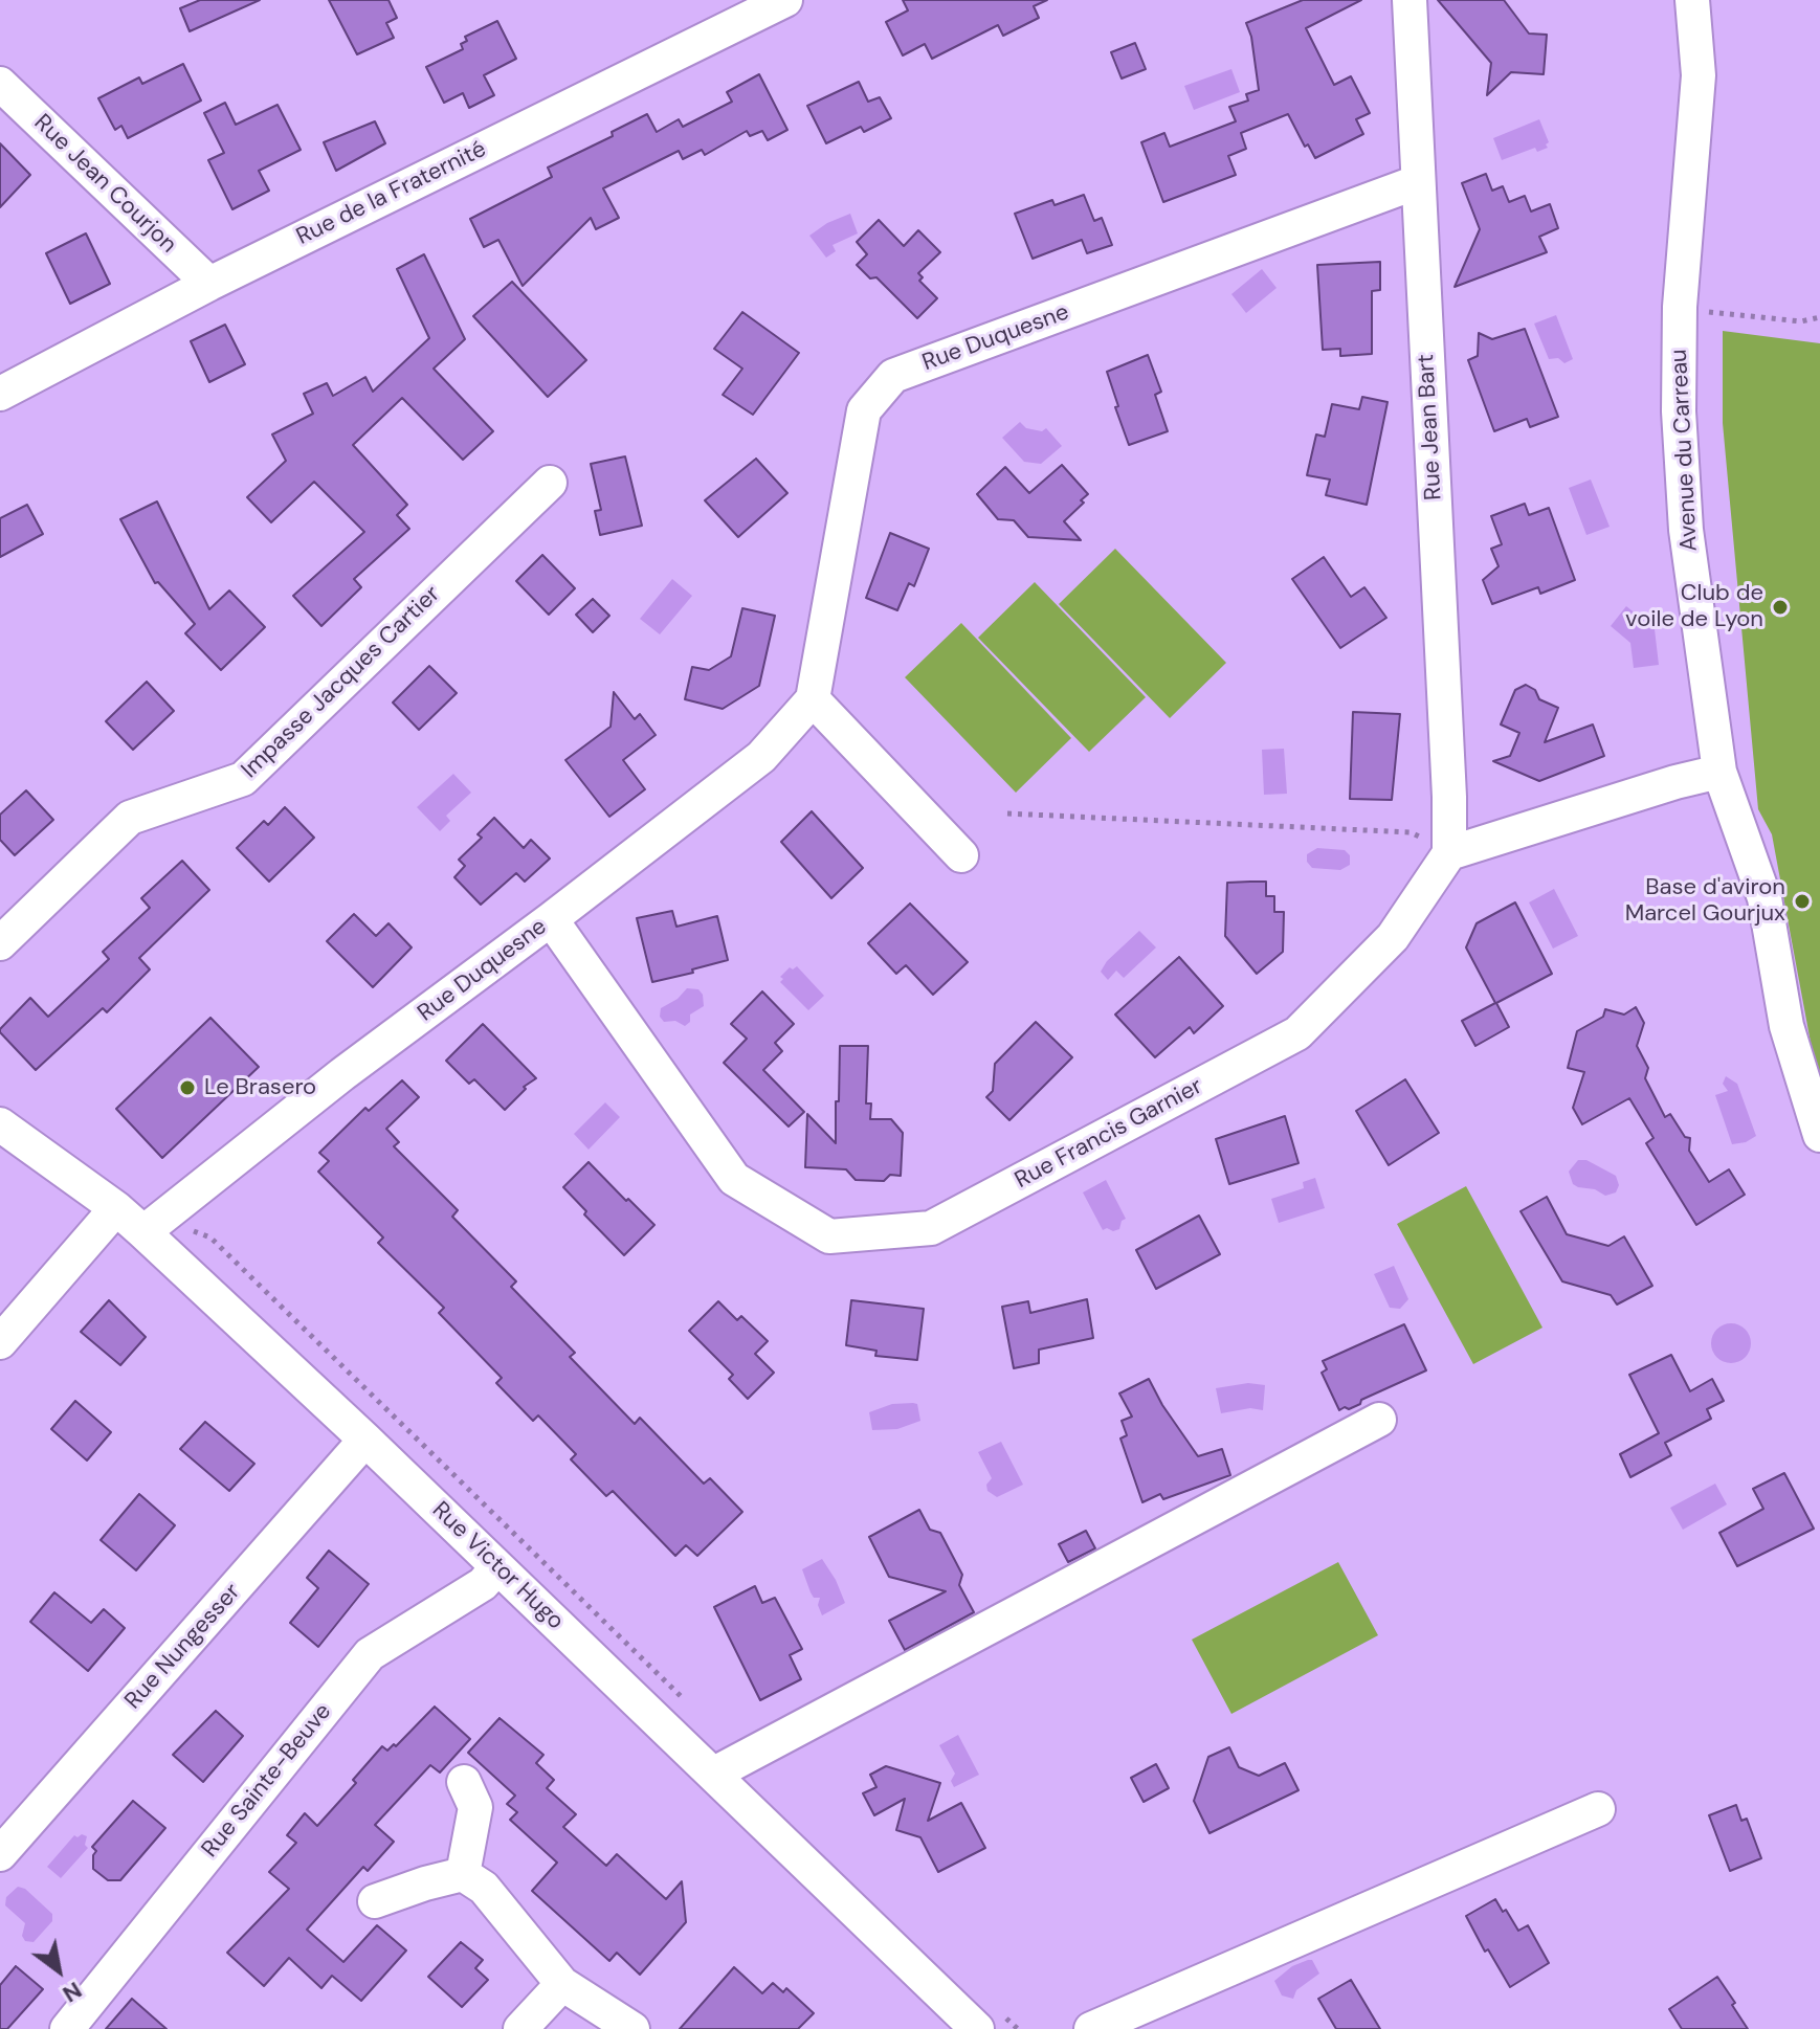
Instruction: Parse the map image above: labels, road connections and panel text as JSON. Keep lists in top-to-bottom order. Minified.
{"streets":{"street":["Rue Jean Courjon","Rue de la Fraternité","Rue Duquesne","Rue Jean Bart","Avenue du Carreau","Impasse Jacques Cartier","Rue Francis Garnier","Rue Victor Hugo","Rue Nungesser","Rue Sainte-Beuve"]},"crossings":[["Rue Jean Courjon","Rue de la Fraternité"],["Rue Duquesne","Rue Jean Bart"],["Rue Duquesne","Rue Francis Garnier"],["Rue Duquesne","Rue Victor Hugo"],["Rue Jean Bart","Rue Francis Garnier"],["Rue Victor Hugo","Rue Nungesser"],["Rue Victor Hugo","Rue Sainte-Beuve"]],"places":["Club de voile de Lyon","Base d'aviron Marcel Gourjux","Le Brasero"],"north":"bottom right"}
